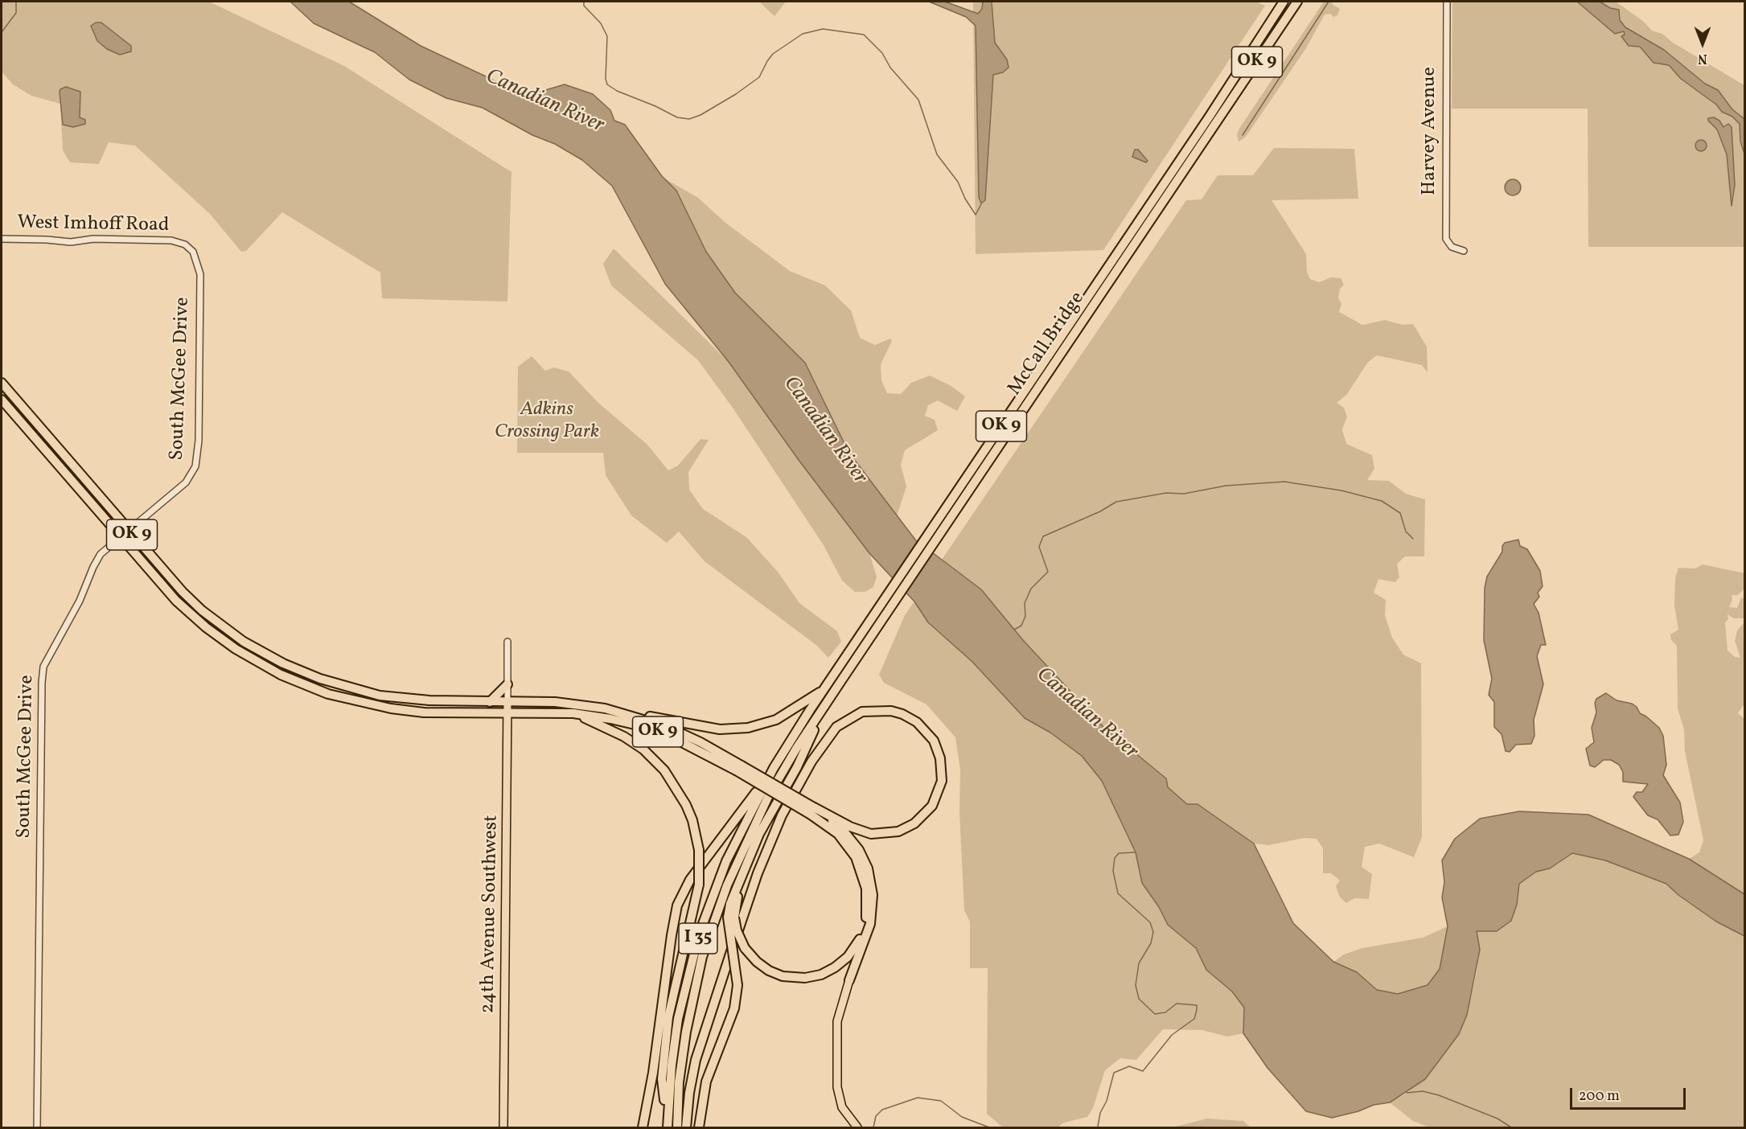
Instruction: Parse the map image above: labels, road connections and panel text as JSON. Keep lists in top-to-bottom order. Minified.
{"streets":{"highway":["OK 9","McCall Bridge","I 35"],"main road":["24th Avenue Southwest"],"street":["Harvey Avenue","West Imhoff Road","South McGee Drive"]},"crossings":[["OK 9","McCall Bridge"],["OK 9","South McGee Drive"],["OK 9","24th Avenue Southwest"],["OK 9","I 35"],["West Imhoff Road","South McGee Drive"],["McCall Bridge","I 35"]],"water":["Canadian River"],"parks":["Adkins Crossing Park"],"scale_bar":"200 m","north":"bottom"}
